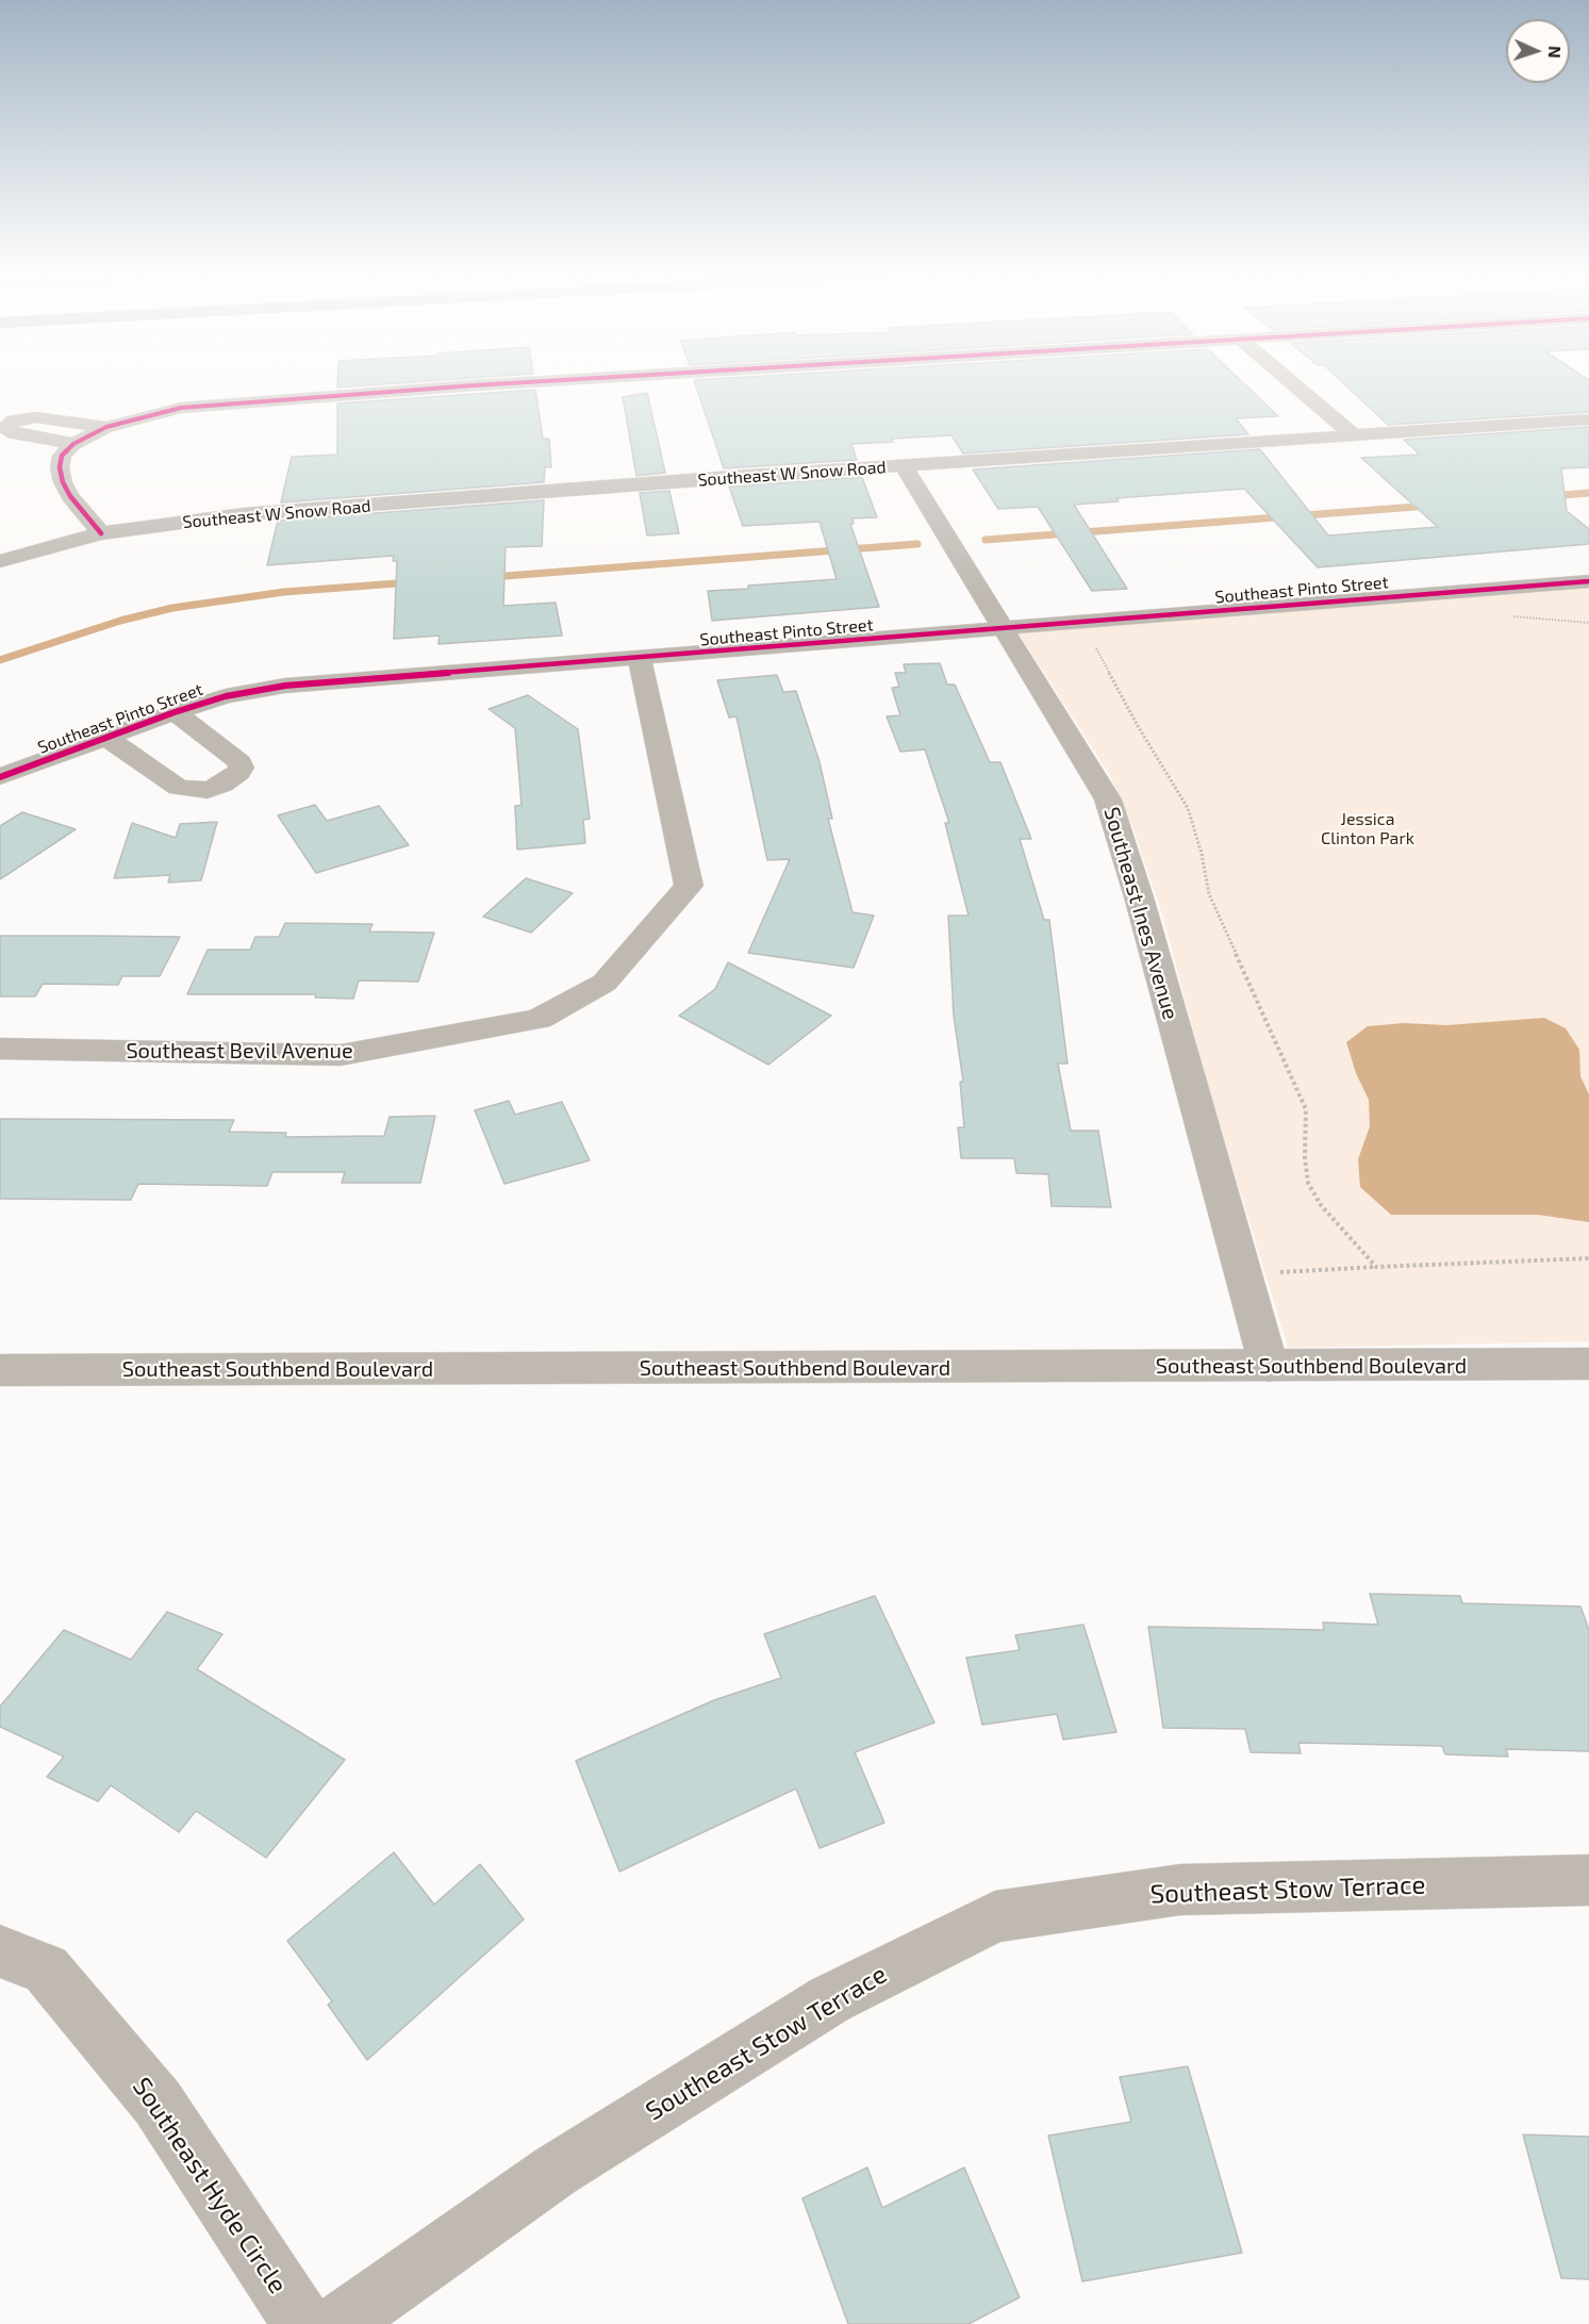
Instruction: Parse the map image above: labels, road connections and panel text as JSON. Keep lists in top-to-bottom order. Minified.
{"streets":{"street":["Southeast W Snow Road","Southeast Pinto Street","Southeast Ines Avenue","Southeast Bevil Avenue","Southeast Southbend Boulevard","Southeast Stow Terrace","Southeast Hyde Circle"]},"crossings":[["Southeast W Snow Road","Southeast Ines Avenue"],["Southeast Pinto Street","Southeast Ines Avenue"],["Southeast Pinto Street","Southeast Bevil Avenue"],["Southeast Ines Avenue","Southeast Southbend Boulevard"]],"parks":["Jessica Clinton Park"],"north":"right"}
